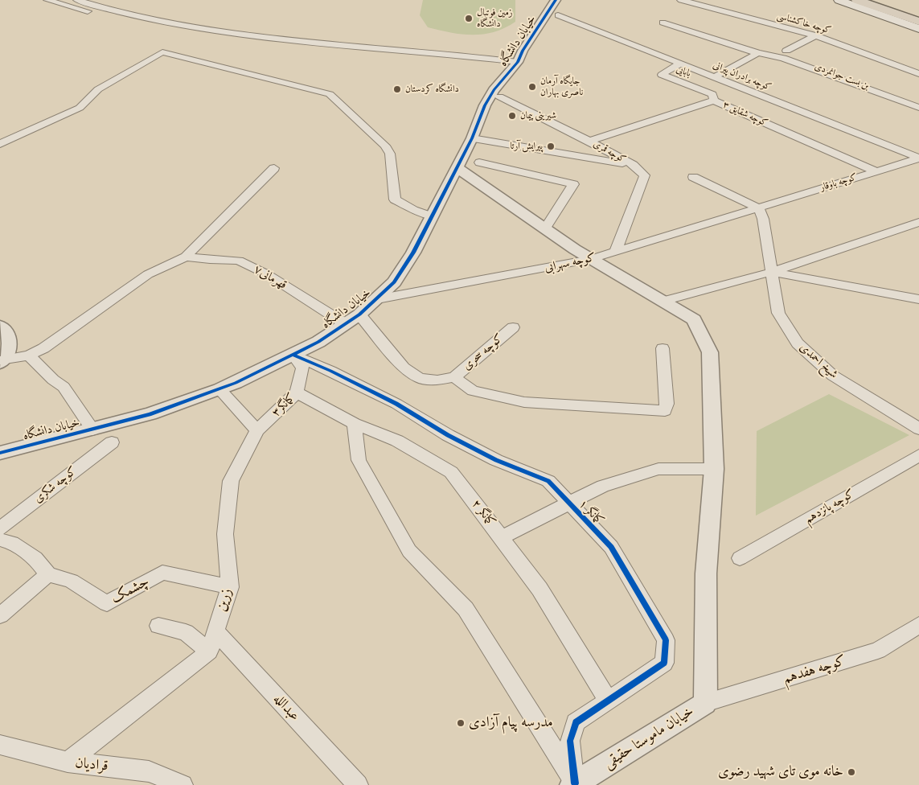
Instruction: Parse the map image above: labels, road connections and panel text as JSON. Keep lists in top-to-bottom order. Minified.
{"streets":{"street":["کوچه خاکشناسی","خیابان دانشگاه","بابایی","کوچه برادران پیرانی","بن بست جوانمردی","کوچه شقایق ۳","کوچه قمری","کوچه باوقار","کوچه سهرابی","قهرمانی۷","کوچه سحری","شیخ احمدی","کمانگر۳","کوچه شکری","کوچه پانزدهم","کمانگر ۱","کمانگر ۲","چشمک","زرین","کوچه هفدهم","عبدالله","خیابان ماموستا حقیقی","قرادیان"]},"crossings":[["خیابان دانشگاه","کوچه برادران پیرانی"],["خیابان دانشگاه","کوچه سهرابی"],["خیابان دانشگاه","قهرمانی۷"],["خیابان دانشگاه","کمانگر۳"],["خیابان دانشگاه","کمانگر ۱"],["بابایی","کوچه برادران پیرانی"],["بابایی","کوچه شقایق ۳"],["کوچه برادران پیرانی","کوچه باوقار"],["کوچه شقایق ۳","کوچه قمری"],["کوچه شقایق ۳","کوچه باوقار"],["کوچه قمری","کوچه سهرابی"],["کوچه باوقار","کوچه سهرابی"],["کوچه باوقار","شیخ احمدی"],["کوچه سهرابی","شیخ احمدی"],["کمانگر۳","کمانگر ۱"],["کمانگر۳","کمانگر ۲"],["کمانگر۳","زرین"],["کمانگر ۱","کمانگر ۲"],["کمانگر ۱","خیابان ماموستا حقیقی"],["چشمک","زرین"],["زرین","عبدالله"],["کوچه هفدهم","خیابان ماموستا حقیقی"]],"places":["زمین فوتبال دانشگاه","جایگاه آرمان ناصری بهاران","دانشگاه کردستان","شیرینی پیمان","پیرایش آرتا","مدرسه پیام آزادی","خانه موی تای شهید رضوی"]}
